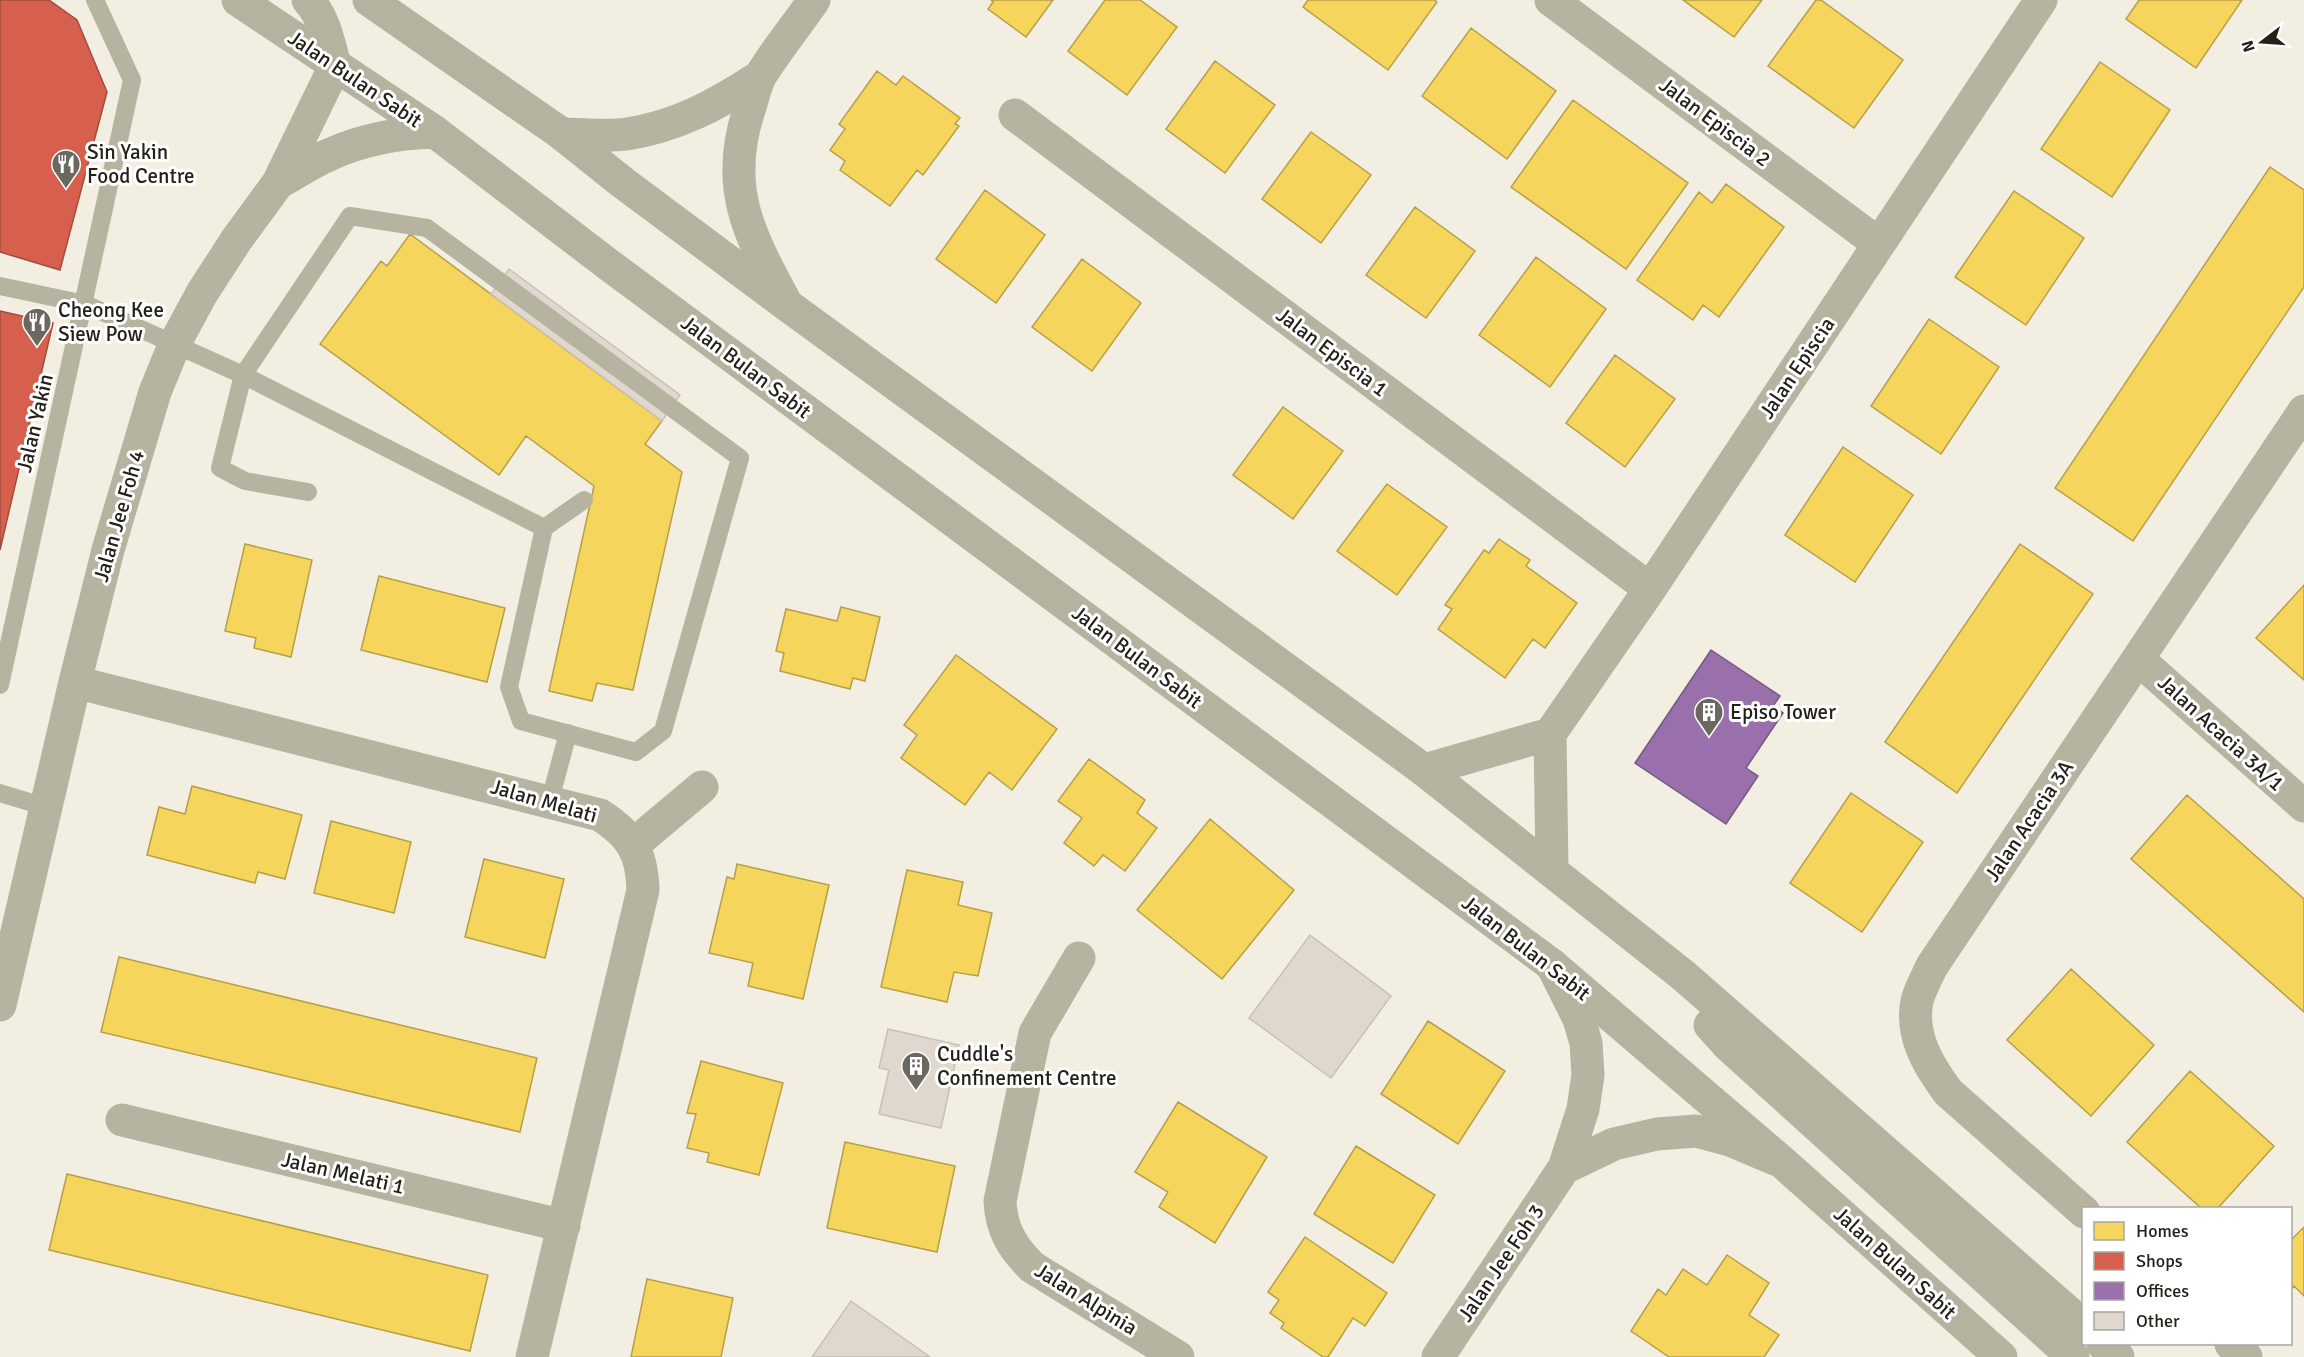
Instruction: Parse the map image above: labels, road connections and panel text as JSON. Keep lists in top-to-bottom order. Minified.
{"streets":{"main road":["Jalan Bulan Sabit"],"street":["Jalan Episcia 2","Jalan Episcia 1","Jalan Episcia","Jalan Jee Foh 4","Jalan Acacia 3A/1","Jalan Melati","Jalan Acacia 3A","Jalan Melati 1","Jalan Jee Foh 3","Jalan Alpinia"],"lane":["Jalan Yakin"]},"crossings":[["Jalan Bulan Sabit","Jalan Jee Foh 4"],["Jalan Bulan Sabit","Jalan Jee Foh 3"],["Jalan Episcia 2","Jalan Episcia"],["Jalan Episcia 1","Jalan Episcia"],["Jalan Jee Foh 4","Jalan Melati"],["Jalan Acacia 3A/1","Jalan Acacia 3A"],["Jalan Melati","Jalan Melati 1"]],"places":{"restaurant":["Sin Yakin Food Centre","Cheong Kee Siew Pow"],"building":["Episo Tower","Cuddle's Confinement Centre"]},"legend":["Homes","Shops","Offices","Other"],"north":"left"}
